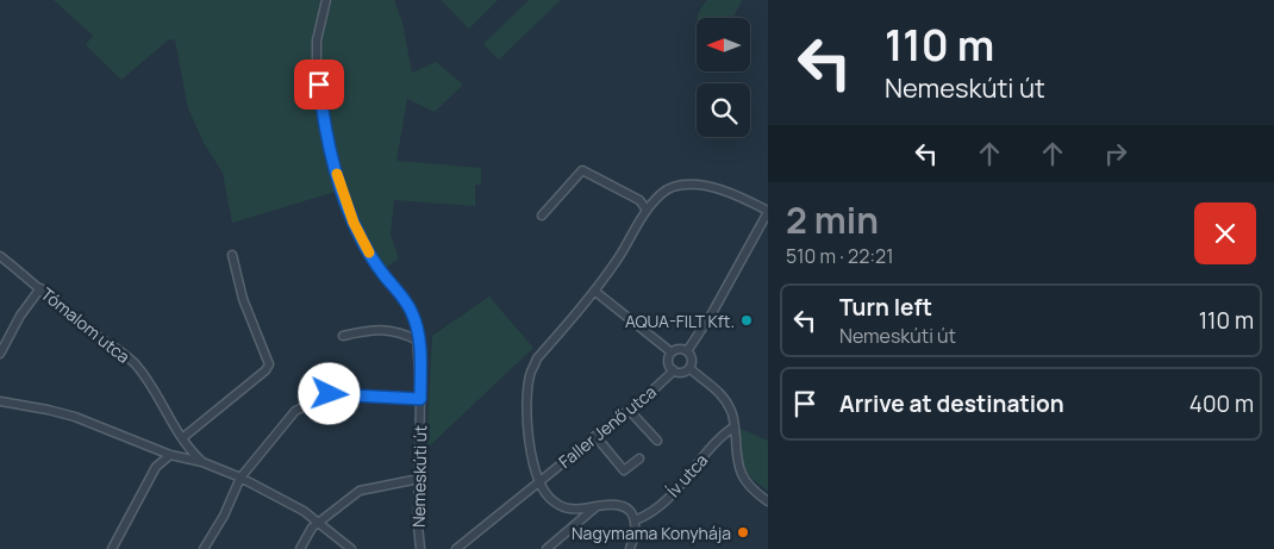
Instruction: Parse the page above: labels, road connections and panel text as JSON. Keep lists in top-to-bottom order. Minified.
{"streets":{"street":["Tómalom utca","Faller Jenő utca","Ív utca","Nemeskúti út"]},"places":["AQUA-FILT Kft.","Nagymama Konyhája"],"north":"left","page":{"turn":["110 m","Nemeskúti út"],"heading":["2 min","510 m · 22:21"],"list":[{"name":"Turn left","note":"Nemeskúti út","value":"110 m"},{"name":"Arrive at destination","value":"400 m"}]}}
